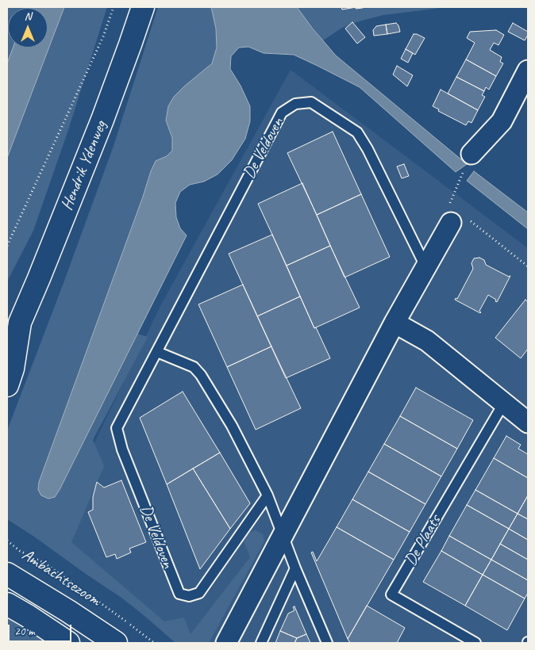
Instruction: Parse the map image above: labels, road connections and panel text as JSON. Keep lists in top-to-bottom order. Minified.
{"streets":{"main road":["Hendrik Ydenweg","Ambachtsezoom"],"lane":["De Veldoven","De Plaats"]},"scale_bar":"20 m","north":"top"}
